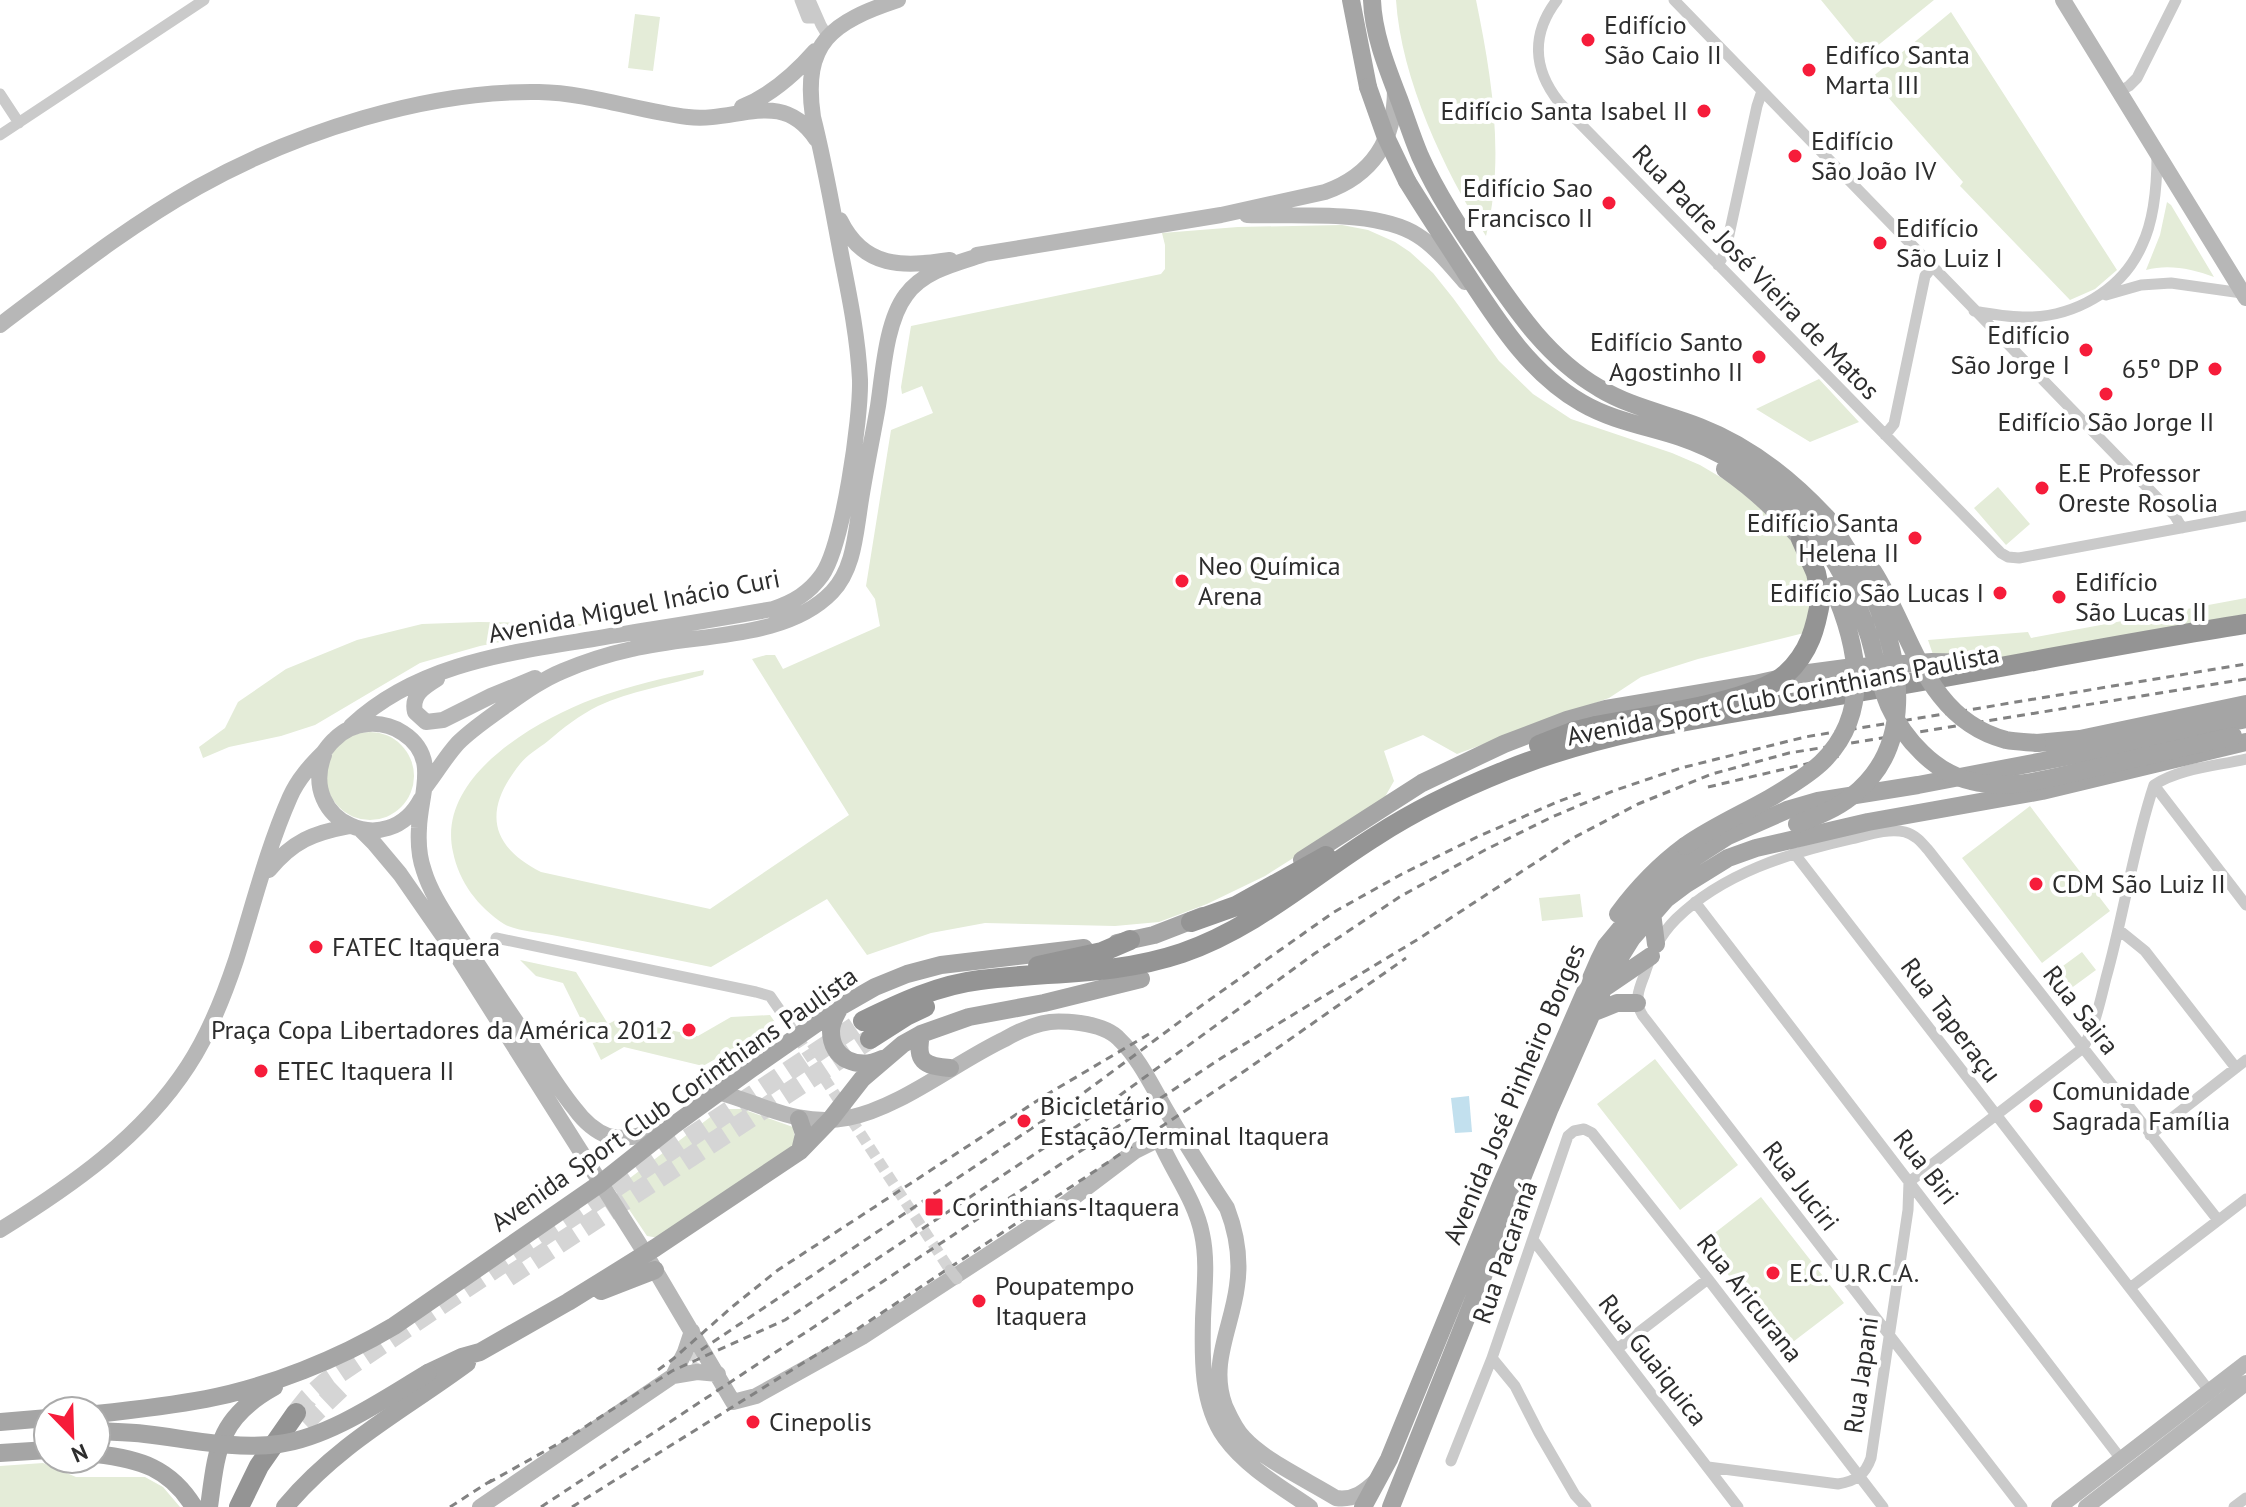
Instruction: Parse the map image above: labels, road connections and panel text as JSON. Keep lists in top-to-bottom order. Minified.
{"streets":{"highway":["Avenida Sport Club Corinthians Paulista"],"main road":["Avenida José Pinheiro Borges"],"street":["Rua Padre José Vieira de Matos","Avenida Miguel Inácio Curi","Rua Saira","Rua Taperaçu","Rua Biri","Rua Juciri","Rua Pacaraná","Rua Aricurana","Rua Guaiquica","Rua Japani"]},"crossings":[["Rua Saira","Rua Taperaçu"],["Rua Biri","Rua Japani"],["Rua Juciri","Rua Japani"],["Rua Pacaraná","Rua Aricurana"],["Rua Pacaraná","Rua Guaiquica"],["Rua Aricurana","Rua Japani"]],"places":{"other":["Edifício São Caio II","Edifíco Santa Marta III","Edifício Santa Isabel II","Edifício São João IV","Edifício Sao Francisco II","Edifício São Luiz I","Edifício São Jorge I","Edifício Santo Agostinho II","65º DP","Edifício São Jorge II","E.E Professor Oreste Rosolia","Edifício Santa Helena II","Neo Química Arena","Edifício São Lucas I","Edifício São Lucas II","CDM São Luiz II","FATEC Itaquera","Praça Copa Libertadores da América 2012","ETEC Itaquera II","Comunidade Sagrada Família","Bicicletário Estação/Terminal Itaquera","E.C. U.R.C.A.","Poupatempo Itaquera","Cinepolis"],"transit":["Corinthians-Itaquera"]},"north":"bottom right"}
